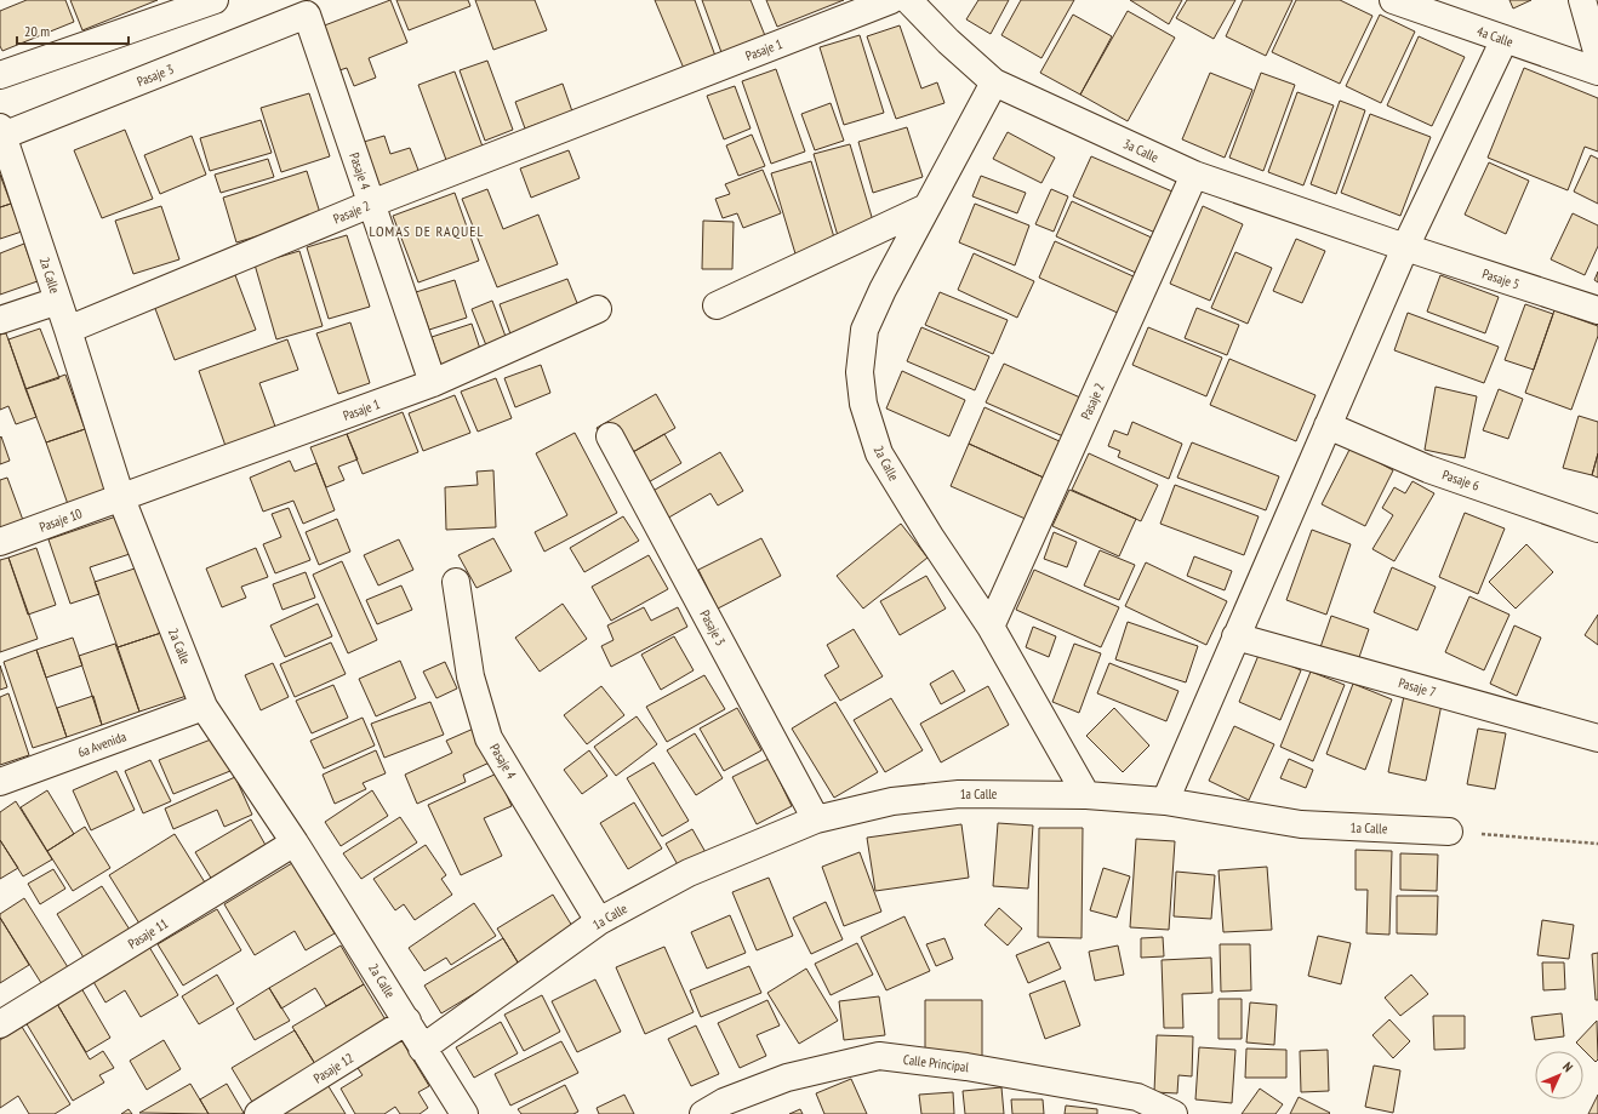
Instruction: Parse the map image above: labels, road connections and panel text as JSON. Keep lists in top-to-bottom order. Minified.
{"streets":{"street":["4a Calle","Pasaje 1","Pasaje 3","3a Calle","Pasaje 4","Pasaje 2","2a Calle","Pasaje 5","Pasaje 6","Pasaje 10","Pasaje 7","6a Avenida","1a Calle","Pasaje 11","Calle Principal","Pasaje 12"]},"crossings":[["Pasaje 1","Pasaje 4"],["Pasaje 1","Pasaje 2"],["Pasaje 1","2a Calle"],["Pasaje 1","Pasaje 10"],["Pasaje 3","Pasaje 4"],["Pasaje 3","2a Calle"],["Pasaje 3","1a Calle"],["3a Calle","Pasaje 2"],["3a Calle","2a Calle"],["3a Calle","Pasaje 5"],["Pasaje 4","Pasaje 2"],["Pasaje 4","1a Calle"],["Pasaje 2","2a Calle"],["2a Calle","Pasaje 10"],["2a Calle","6a Avenida"],["2a Calle","1a Calle"],["2a Calle","Pasaje 11"],["2a Calle","Pasaje 12"]],"districts":["LOMAS DE RAQUEL"],"scale_bar":"20 m","north":"top right"}
